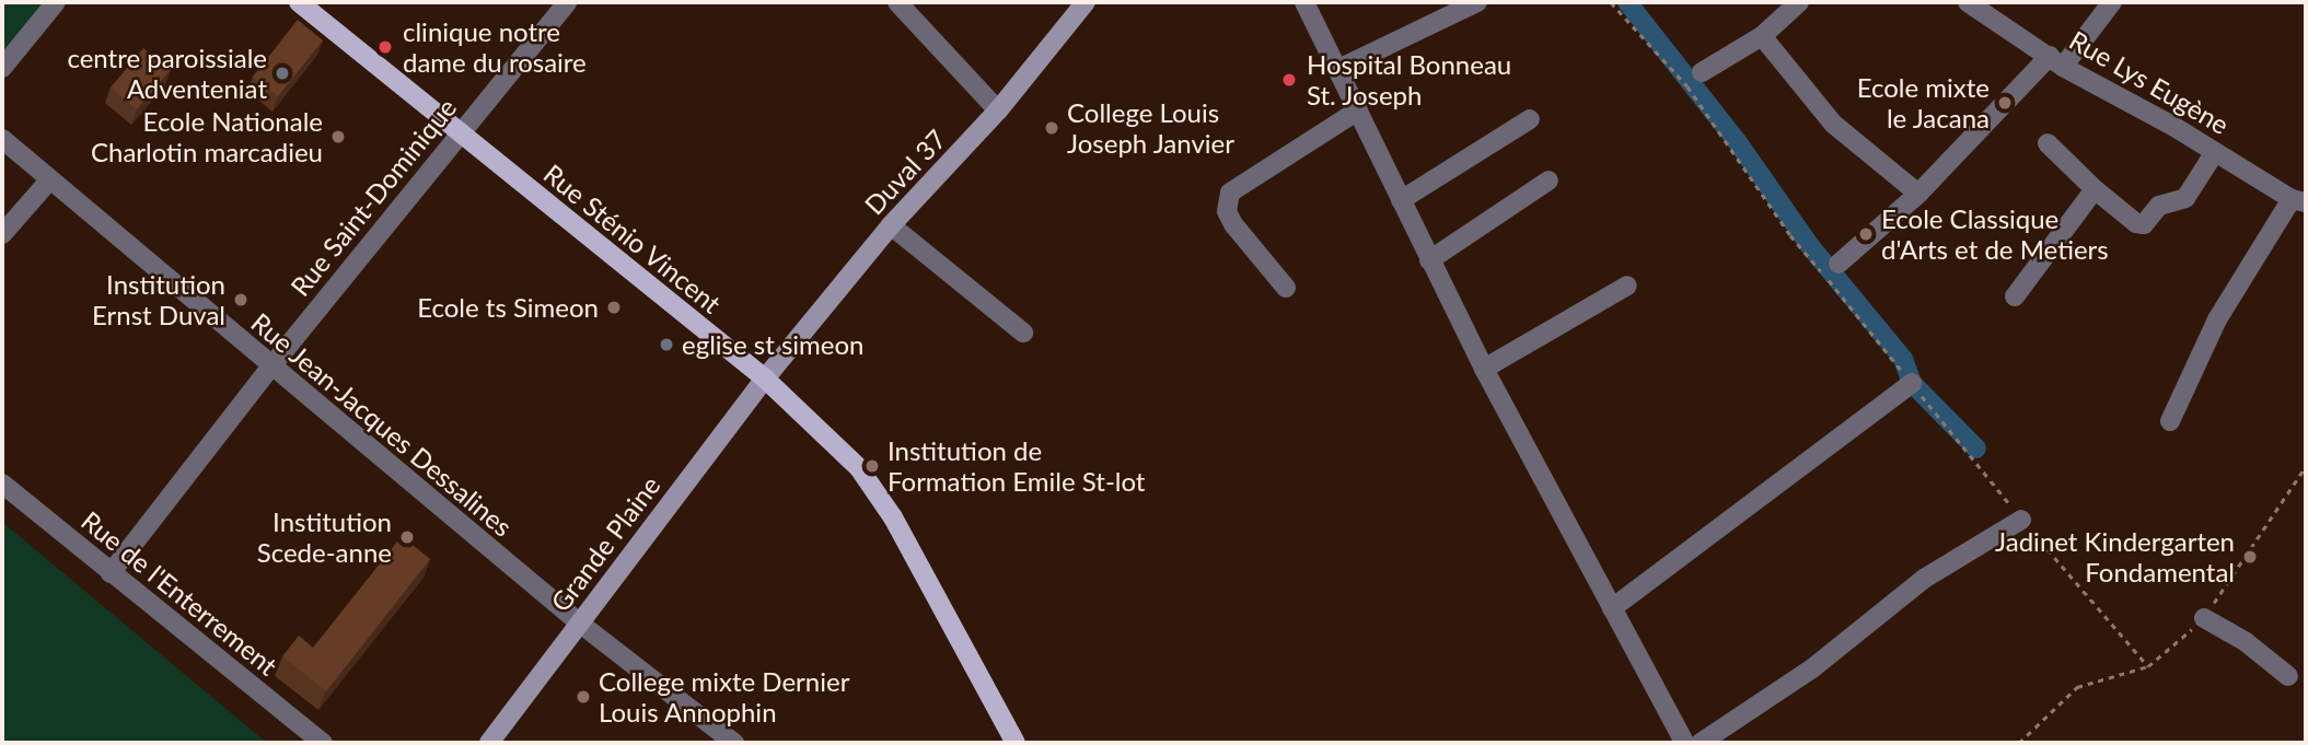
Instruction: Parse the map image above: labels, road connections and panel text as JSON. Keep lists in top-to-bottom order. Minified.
{"streets":{"main road":["Rue Sténio Vincent"],"street":["Rue Lys Eugène","Duval 37","Rue Saint-Dominique","Rue Jean-Jacques Dessalines","Grande Plaine","Rue de l'Enterrement"]},"crossings":[["Duval 37","Rue Sténio Vincent"],["Duval 37","Grande Plaine"],["Rue Saint-Dominique","Rue Sténio Vincent"],["Rue Saint-Dominique","Rue Jean-Jacques Dessalines"],["Rue Saint-Dominique","Rue de l'Enterrement"],["Rue Sténio Vincent","Grande Plaine"],["Rue Jean-Jacques Dessalines","Grande Plaine"]],"places":["clinique notre dame du rosaire","centre paroissiale Adventeniat","Hospital Bonneau St. Joseph","Ecole mixte le Jacana","College Louis Joseph Janvier","Ecole Nationale Charlotin marcadieu","Ecole Classique d'Arts et de Metiers","Institution Ernst Duval","Ecole ts Simeon","eglise st simeon","Institution de Formation Emile St-lot","Institution Scede-anne","Jadinet Kindergarten Fondamental","College mixte Dernier Louis Annophin"]}
